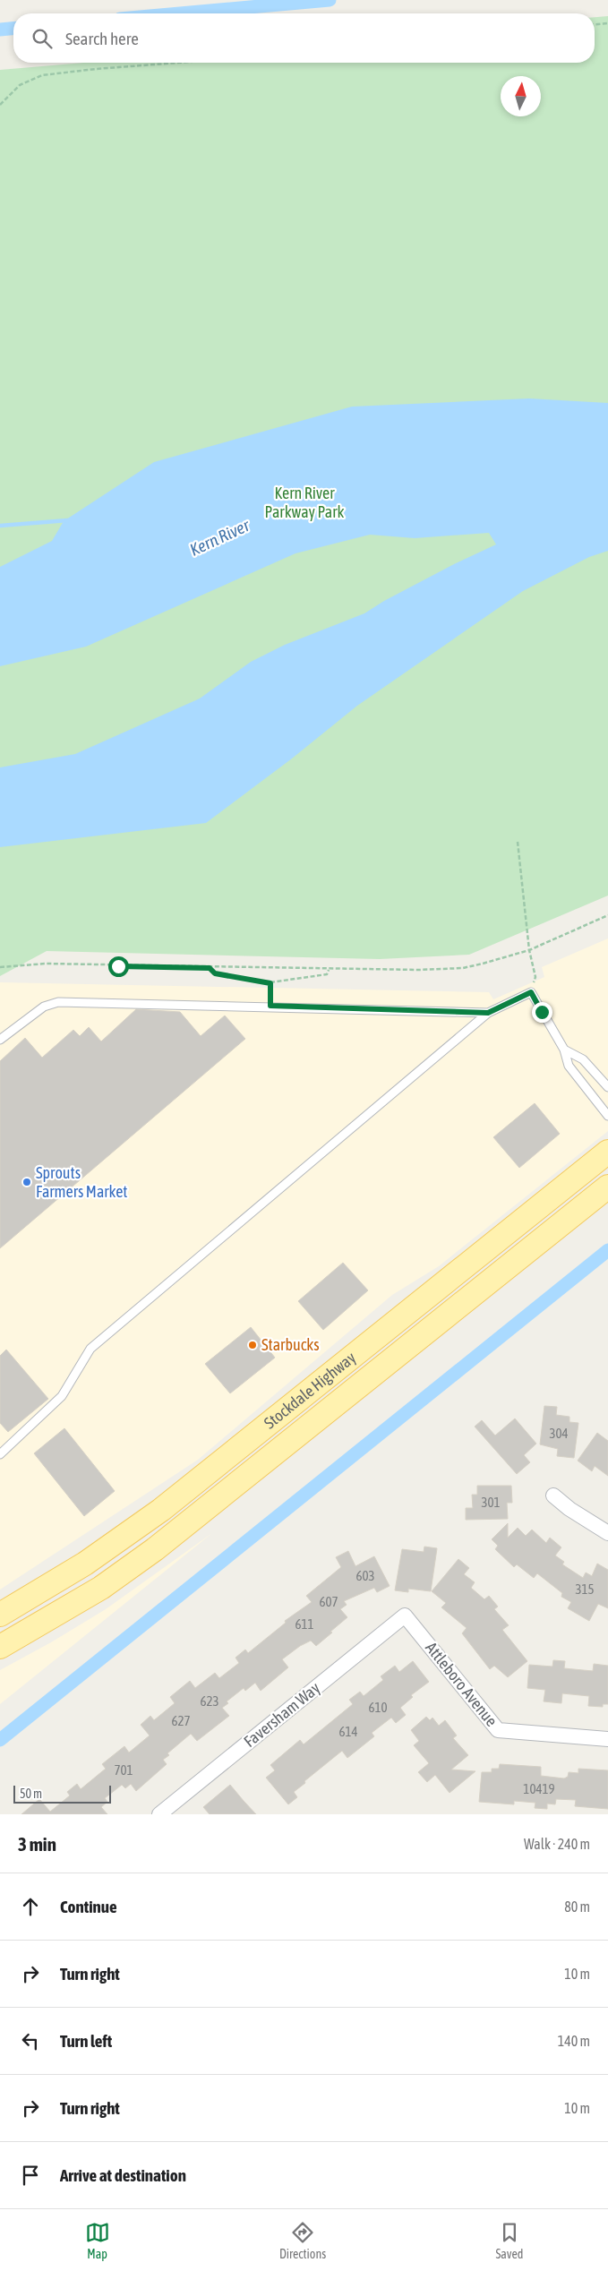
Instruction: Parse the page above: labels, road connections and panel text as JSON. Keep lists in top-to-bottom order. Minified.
{"streets":{"main road":["Stockdale Highway"],"street":["Attleboro Avenue","Faversham Way"]},"crossings":[["Attleboro Avenue","Faversham Way"]],"water":["Kern River"],"parks":["Kern River Parkway Park"],"places":["Sprouts Farmers Market","Starbucks"],"house_numbers":["304","301","603","315","607","611","623","610","627","614","701","10419"],"scale_bar":"50 m","north":"top","page":{"search":"Search here","scale":"50 m","heading":["3 min","Walk · 240 m"],"list":[["Continue","80 m"],["Turn right","10 m"],["Turn left","140 m"],["Turn right","10 m"],"Arrive at destination"],"nav":["Map","Directions","Saved"]}}
